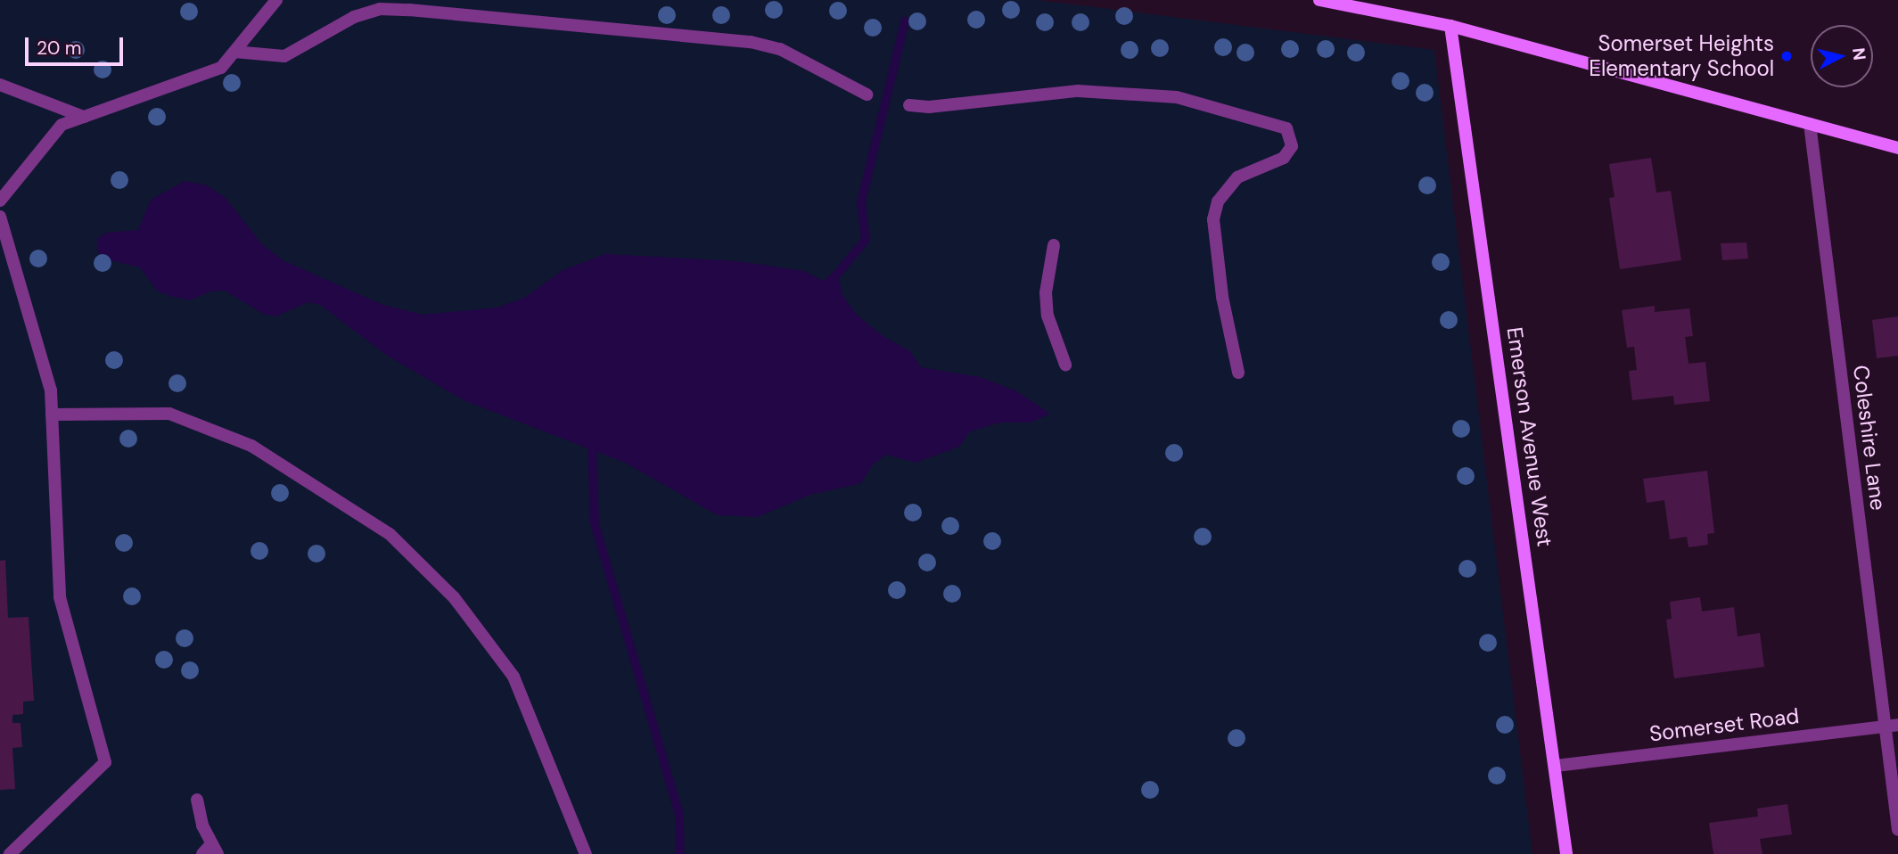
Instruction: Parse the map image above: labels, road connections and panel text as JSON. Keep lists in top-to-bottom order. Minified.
{"streets":{"street":["Emerson Avenue West","Coleshire Lane","Somerset Road"]},"crossings":[["Emerson Avenue West","Somerset Road"],["Coleshire Lane","Somerset Road"]],"places":["Somerset Heights Elementary School"],"scale_bar":"20 m","north":"right"}
